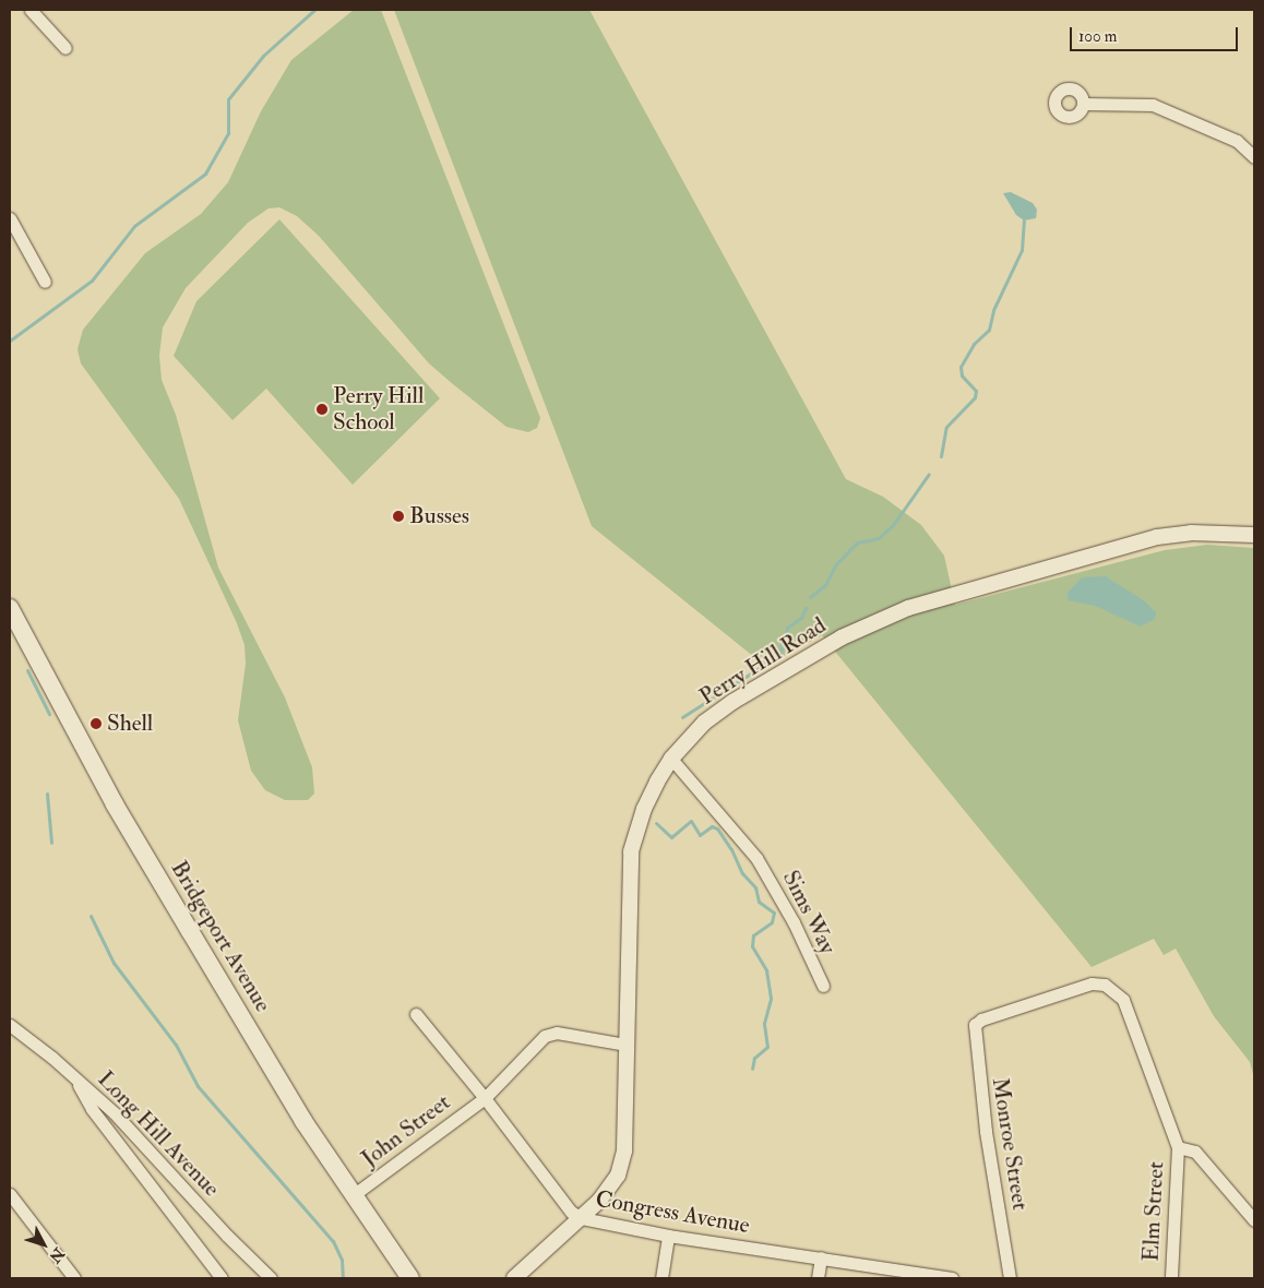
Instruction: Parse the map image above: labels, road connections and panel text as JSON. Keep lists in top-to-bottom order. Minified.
{"streets":{"main road":["Bridgeport Avenue"],"street":["Perry Hill Road","Sims Way","John Street","Long Hill Avenue","Monroe Street","Elm Street","Congress Avenue"]},"crossings":[["Perry Hill Road","Sims Way"],["Perry Hill Road","John Street"],["Perry Hill Road","Congress Avenue"],["Bridgeport Avenue","John Street"],["John Street","Congress Avenue"],["Monroe Street","Elm Street"]],"places":["Perry Hill School","Busses","Shell"],"scale_bar":"100 m","north":"bottom right"}
